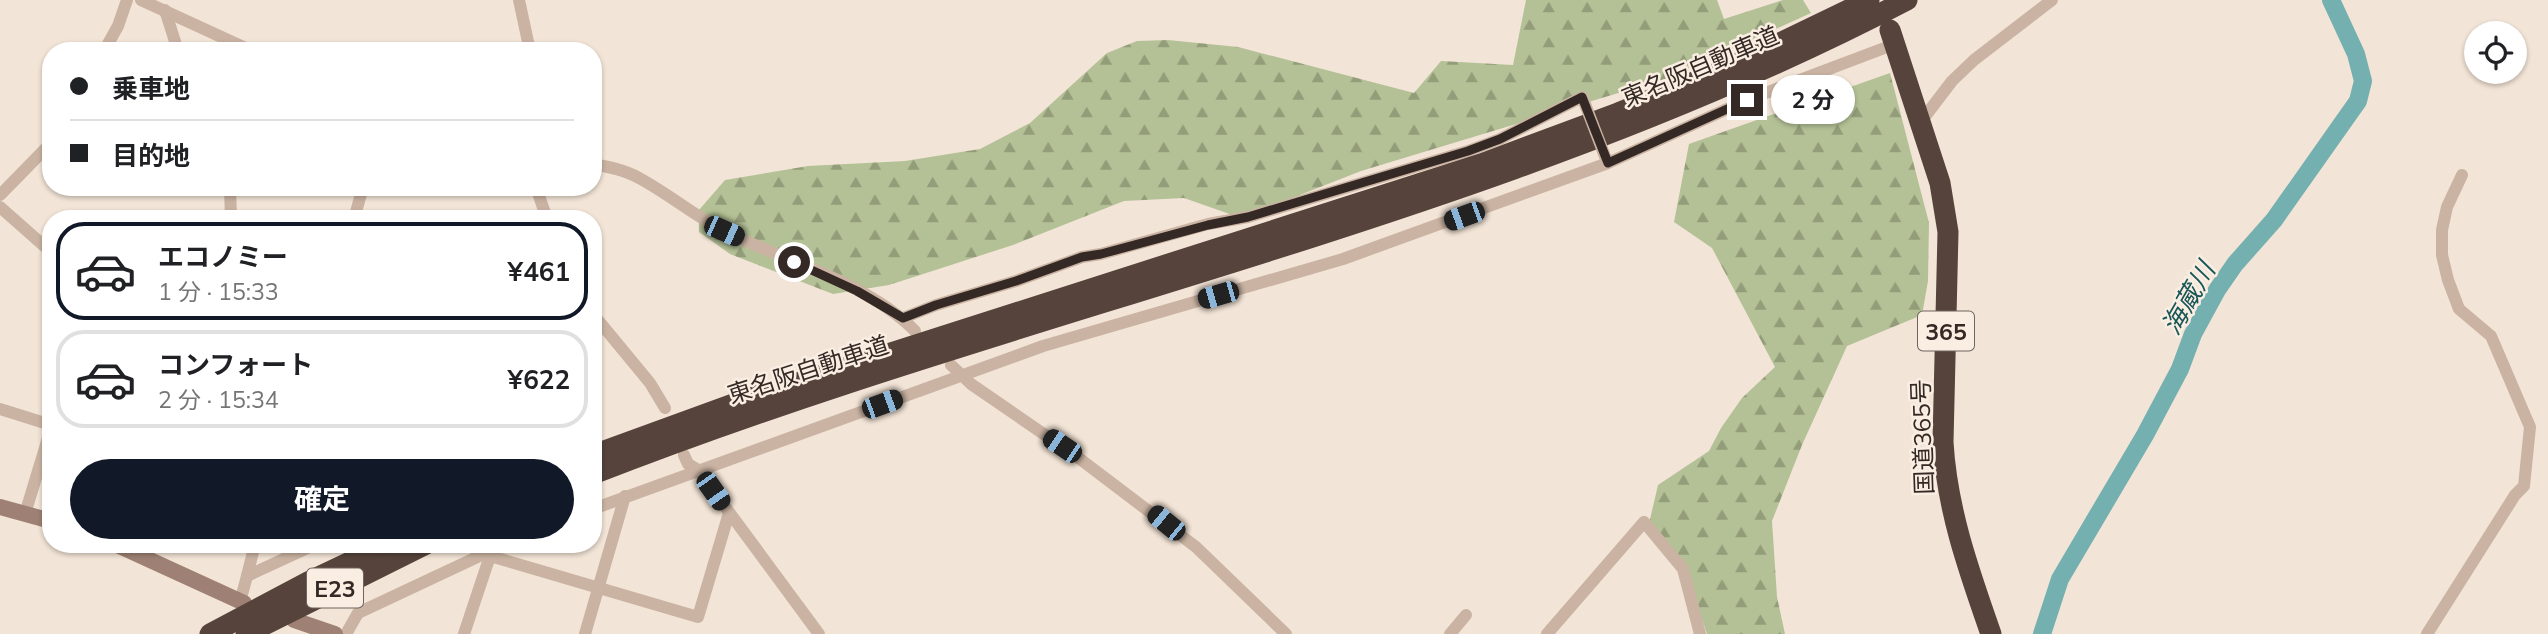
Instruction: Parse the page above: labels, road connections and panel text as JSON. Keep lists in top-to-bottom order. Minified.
{"streets":{"highway":["東名阪自動車道","365","国道365号","E23"]},"water":["海蔵川"],"page":{"banner":["乗車地","目的地"],"bubble":"2 分","list":[{"name":"エコノミー","note":"1 分 · 15:33","value":"¥461"},{"name":"コンフォート","note":"2 分 · 15:34","value":"¥622"}],"buttons":"確定"}}
